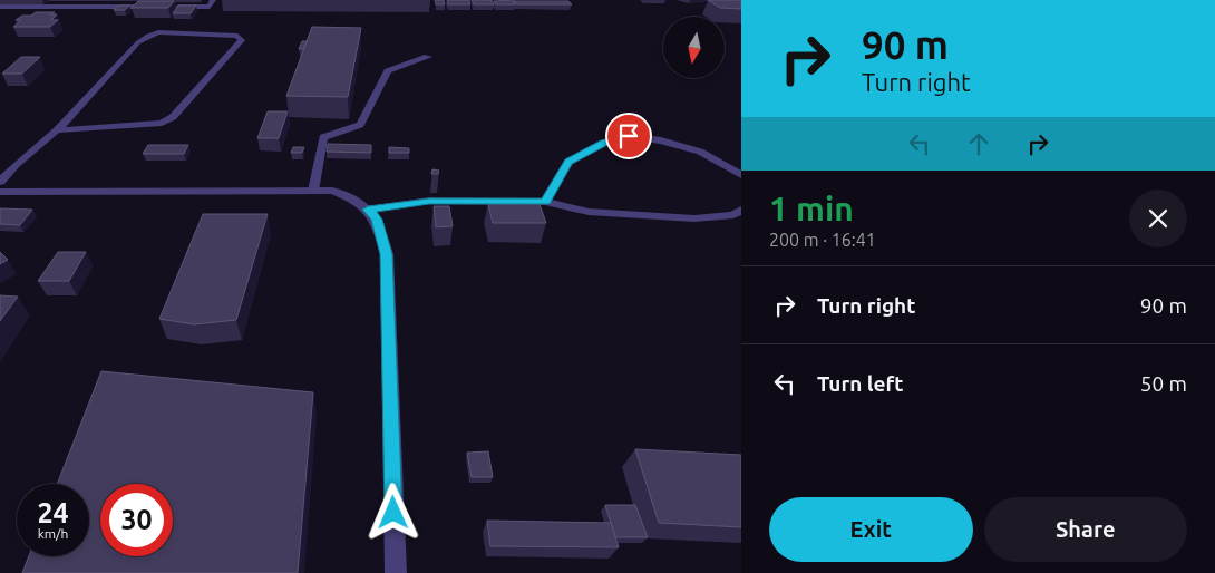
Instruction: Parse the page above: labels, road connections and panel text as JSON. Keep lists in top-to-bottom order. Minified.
{"north":"bottom","page":{"turn":["90 m","Turn right"],"heading":["1 min","200 m · 16:41"],"list":[{"name":"Turn right","value":"90 m"},{"name":"Turn left","value":"50 m"}],"speed":"24 km/h","limit":"30","buttons":["Exit","Share"]}}
